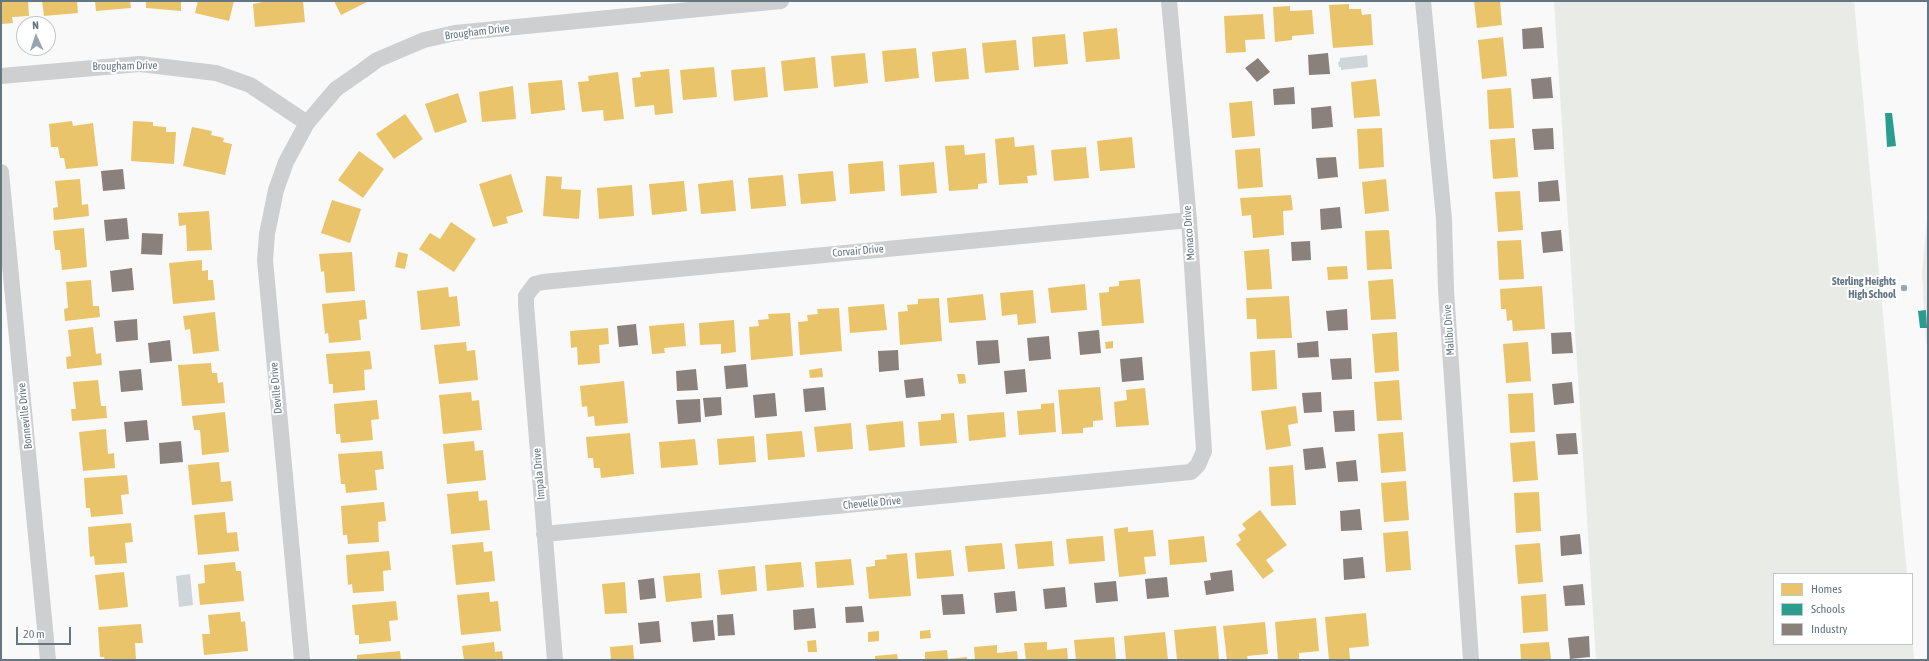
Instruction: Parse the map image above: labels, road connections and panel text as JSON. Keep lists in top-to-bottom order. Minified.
{"streets":{"street":["Brougham Drive","Monaco Drive","Corvair Drive","Malibu Drive","Deville Drive","Bonneville Drive","Impala Drive","Chevelle Drive"]},"crossings":[["Brougham Drive","Deville Drive"],["Monaco Drive","Corvair Drive"],["Monaco Drive","Chevelle Drive"],["Corvair Drive","Impala Drive"],["Impala Drive","Chevelle Drive"]],"places":["Sterling Heights High School"],"legend":["Homes","Schools","Industry"],"scale_bar":"20 m","north":"top"}
